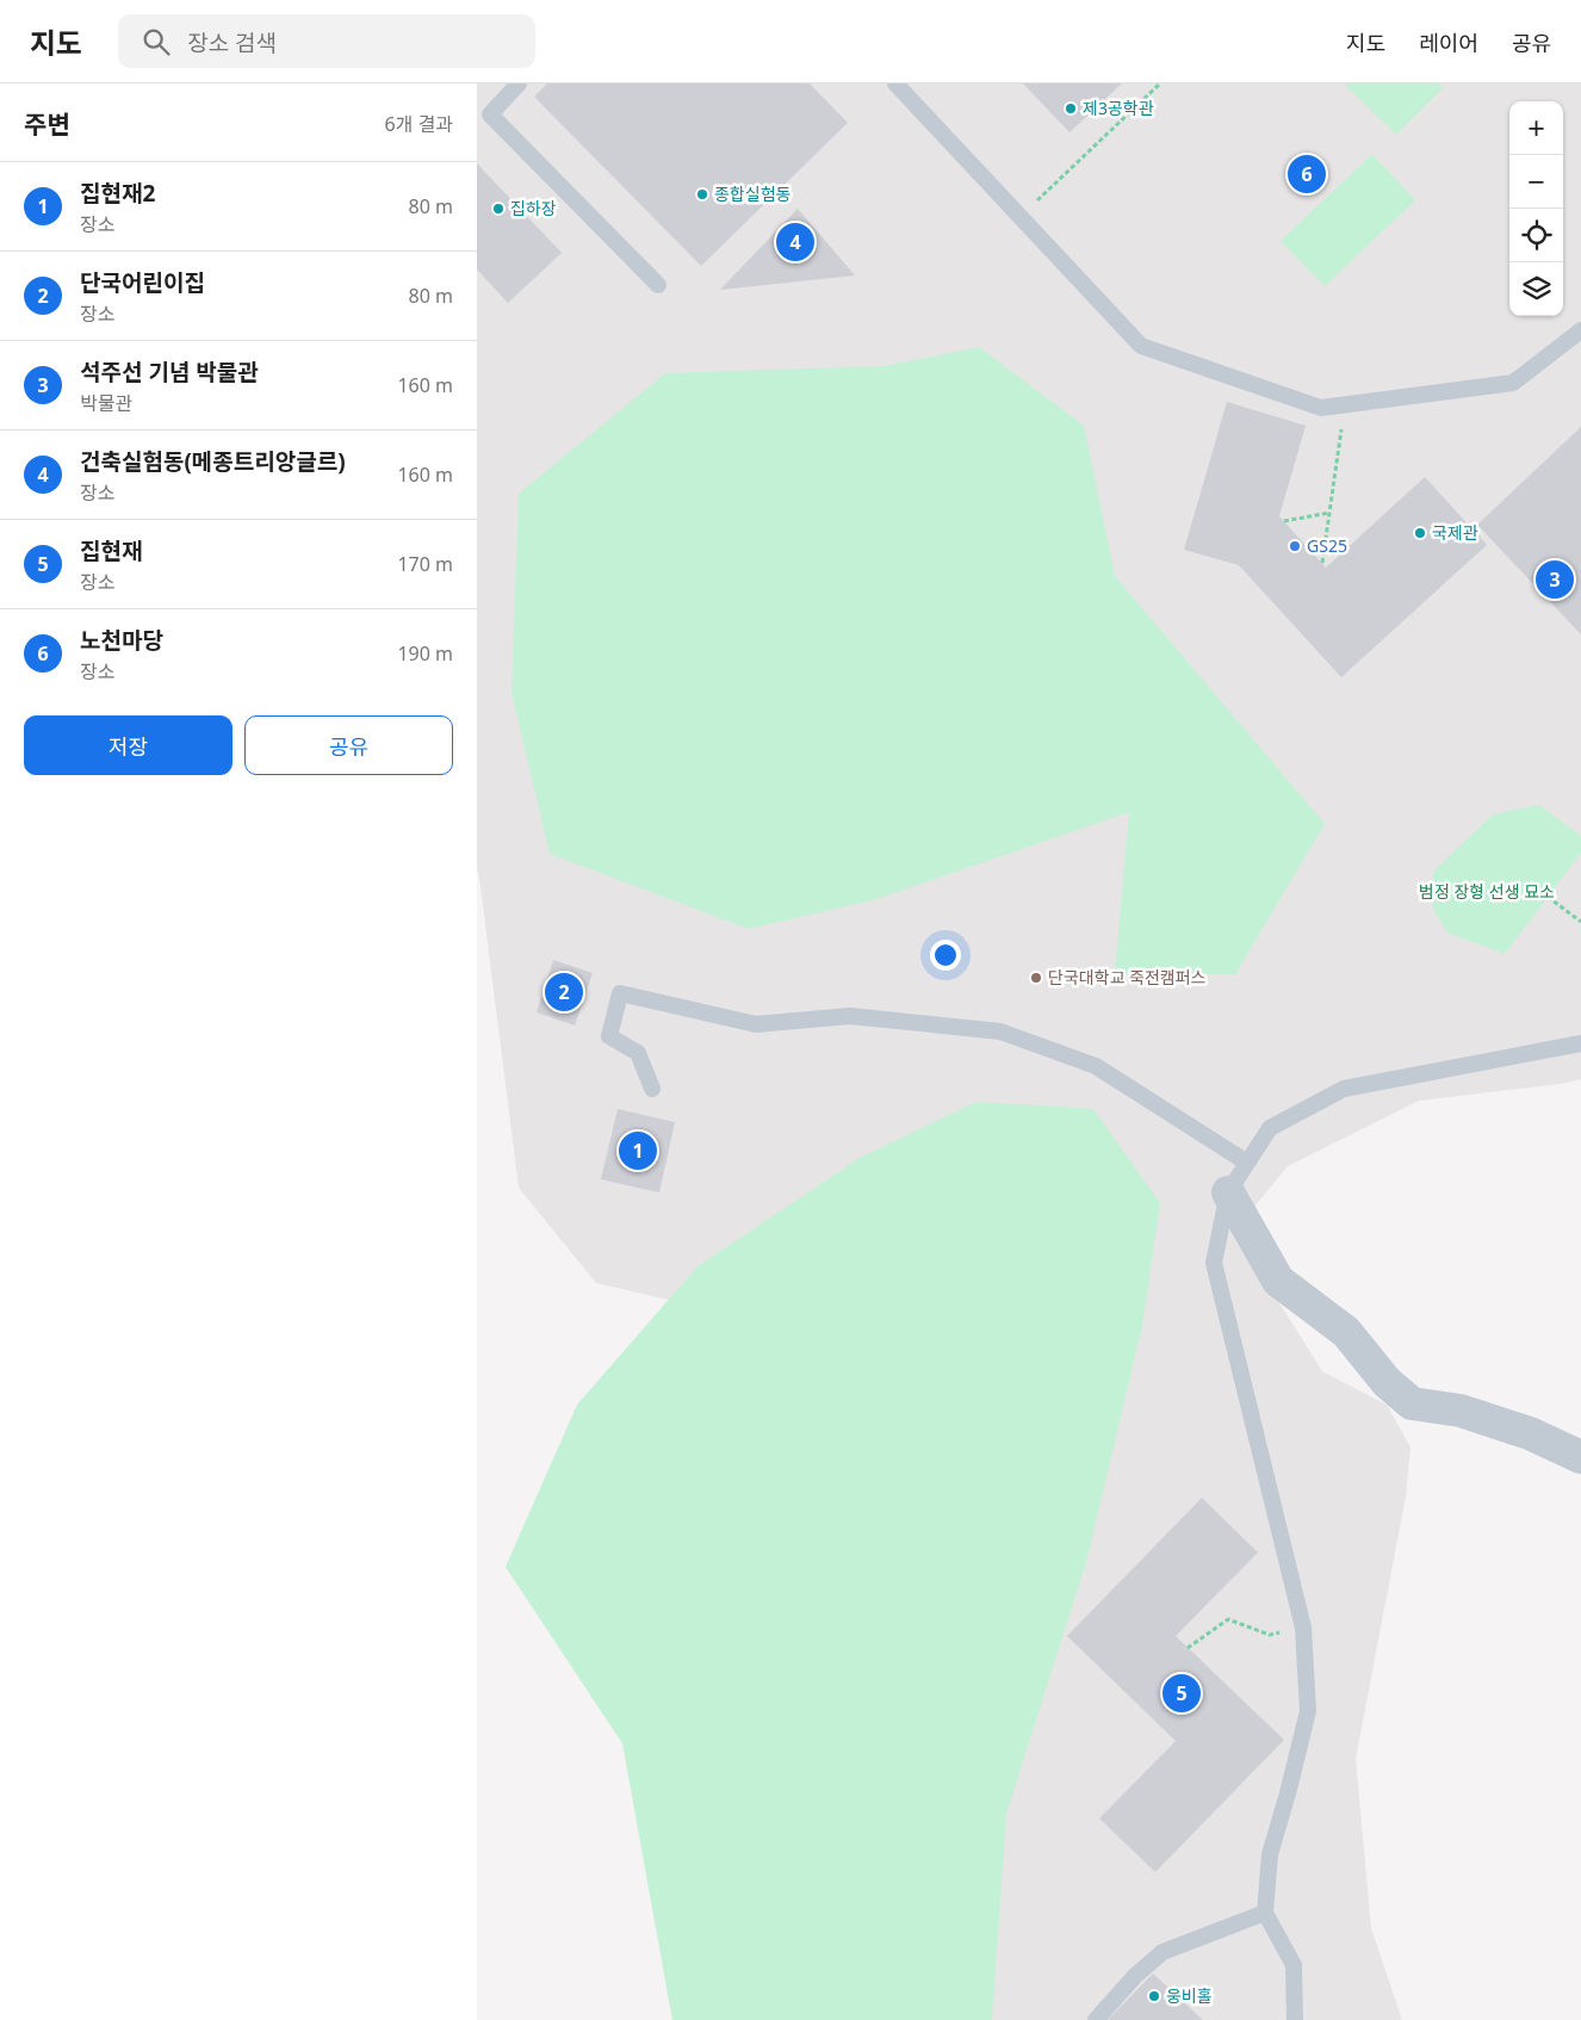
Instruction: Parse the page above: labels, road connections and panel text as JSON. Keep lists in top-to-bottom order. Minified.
{"parks":["범정 장형 선생 묘소"],"places":["제3공학관","종합실험동","집하장","국제관","GS25","단국대학교 죽전캠퍼스","웅비홀"],"page":{"header":"지도","search":"장소 검색","nav":["지도","레이어","공유"],"heading":["주변","6개 결과"],"map_buttons":["+","−"],"pins":["6","4","3","2","1","5"],"list":[{"mark":"1","name":"집현재2","note":"장소","value":"80 m"},{"mark":"2","name":"단국어린이집","note":"장소","value":"80 m"},{"mark":"3","name":"석주선 기념 박물관","note":"박물관","value":"160 m"},{"mark":"4","name":"건축실험동(메종트리앙글르)","note":"장소","value":"160 m"},{"mark":"5","name":"집현재","note":"장소","value":"170 m"},{"mark":"6","name":"노천마당","note":"장소","value":"190 m"}],"buttons":["저장","공유"]}}
